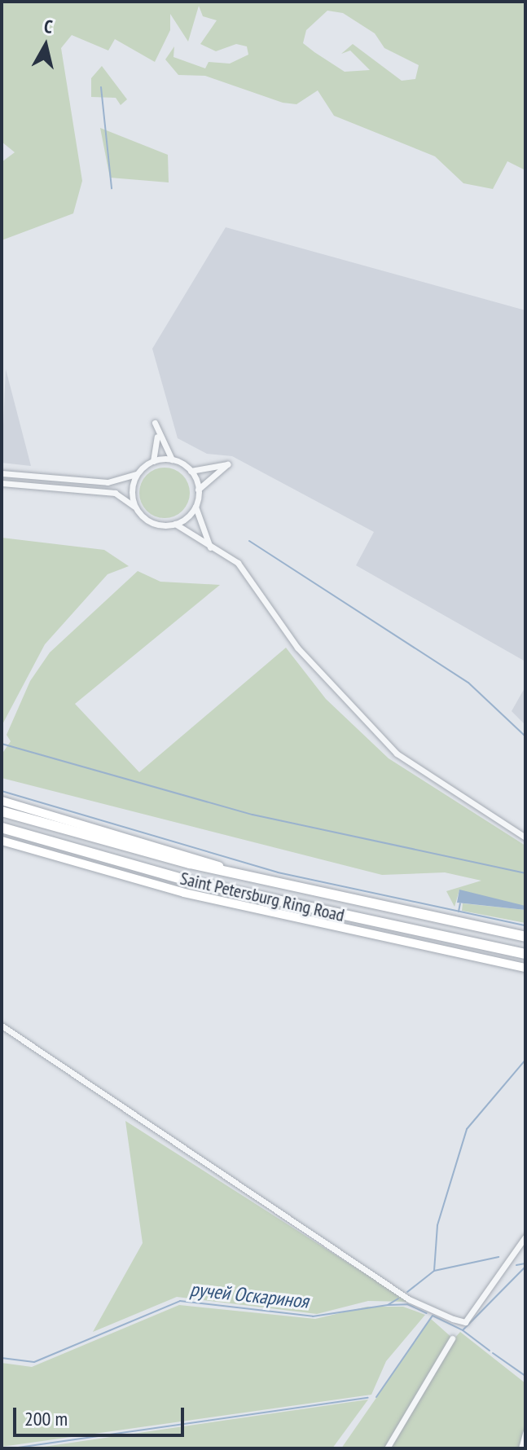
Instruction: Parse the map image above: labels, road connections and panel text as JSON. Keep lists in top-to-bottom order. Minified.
{"streets":{"highway":["Saint Petersburg Ring Road"]},"water":["ручей Оскариноя"],"scale_bar":"200 m","north":"top"}
